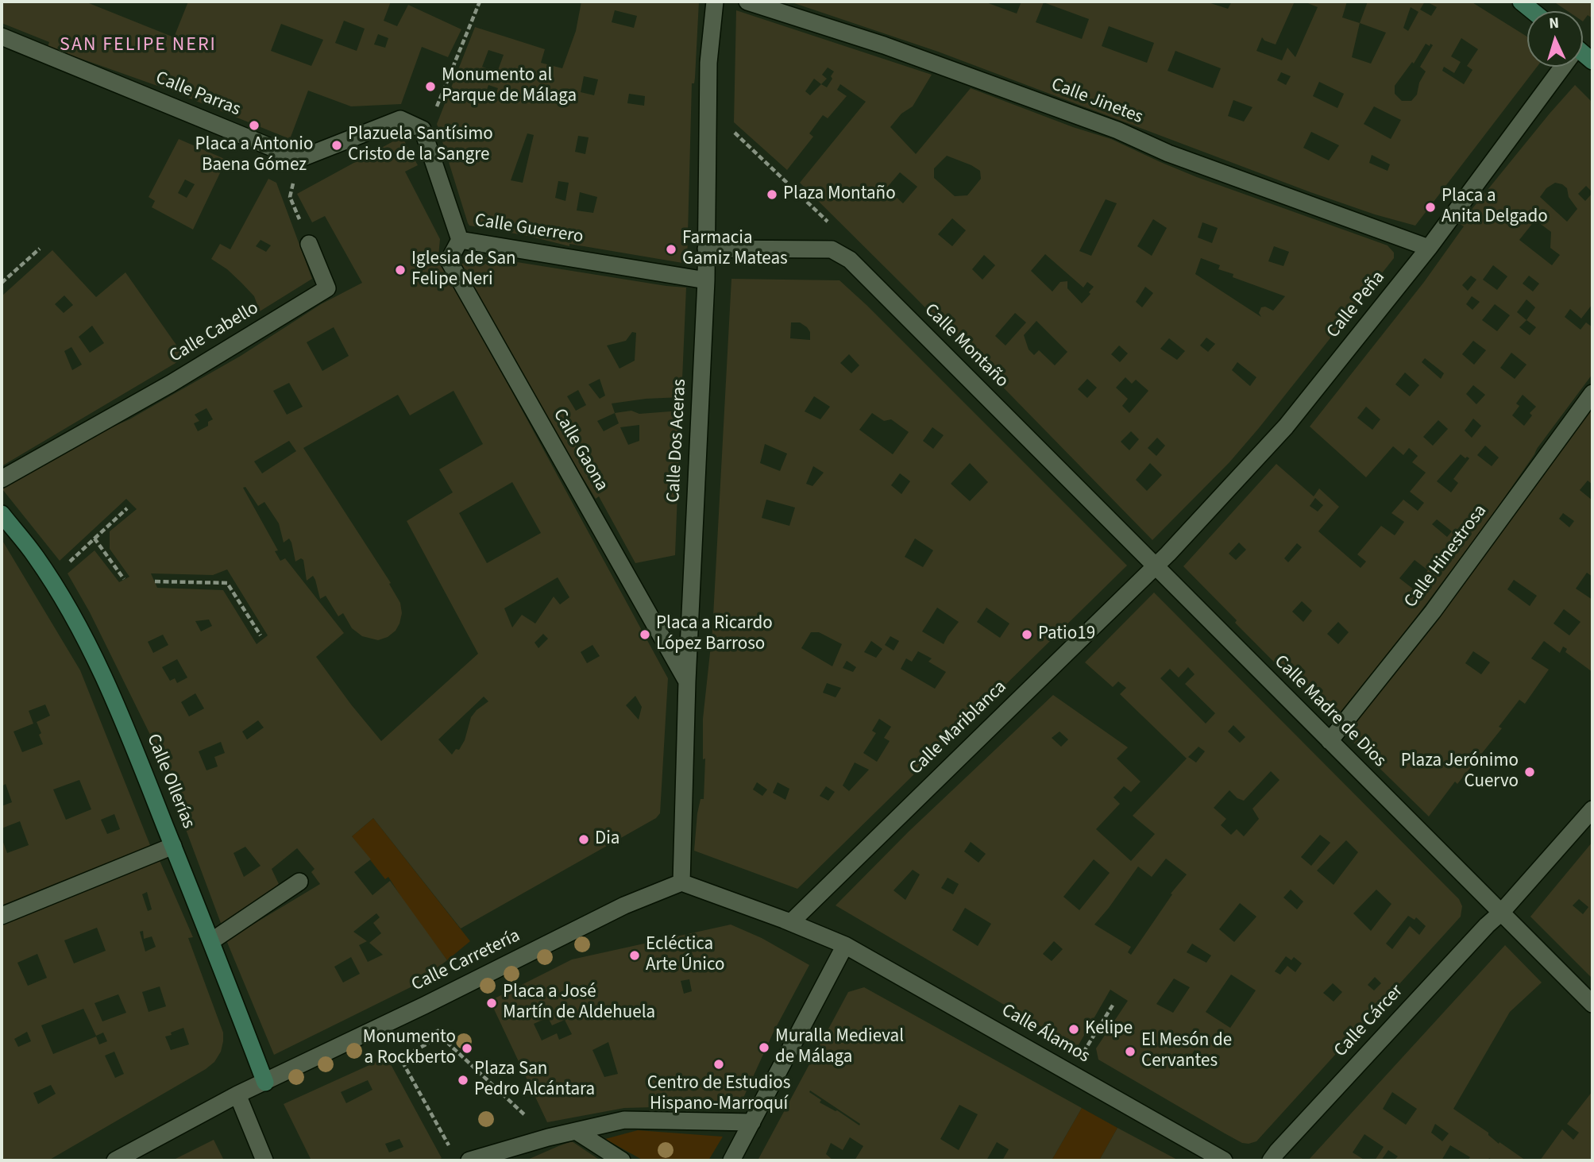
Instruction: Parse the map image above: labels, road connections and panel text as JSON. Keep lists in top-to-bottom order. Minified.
{"streets":{"street":["Calle Parras","Calle Jinetes","Calle Guerrero","Calle Peña","Calle Cabello","Calle Montaño","Calle Dos Aceras","Calle Gaona","Calle Hinestrosa","Calle Madre de Dios","Calle Mariblanca","Calle Ollerías","Calle Carretería","Calle Cárcer","Calle Álamos"]},"crossings":[["Calle Parras","Calle Guerrero"],["Calle Jinetes","Calle Peña"],["Calle Guerrero","Calle Dos Aceras"],["Calle Guerrero","Calle Gaona"],["Calle Peña","Calle Montaño"],["Calle Peña","Calle Madre de Dios"],["Calle Peña","Calle Mariblanca"],["Calle Montaño","Calle Dos Aceras"],["Calle Montaño","Calle Madre de Dios"],["Calle Montaño","Calle Mariblanca"],["Calle Dos Aceras","Calle Gaona"],["Calle Dos Aceras","Calle Carretería"],["Calle Hinestrosa","Calle Madre de Dios"],["Calle Madre de Dios","Calle Mariblanca"],["Calle Madre de Dios","Calle Cárcer"],["Calle Ollerías","Calle Carretería"]],"districts":["SAN FELIPE NERI"],"places":["Monumento al Parque de Málaga","Placa a Antonio Baena Gómez","Plazuela Santísimo Cristo de la Sangre","Plaza Montaño","Placa a Anita Delgado","Farmacia Gamiz Mateas","Iglesia de San Felipe Neri","Placa a Ricardo López Barroso","Patio19","Plaza Jerónimo Cuervo","Dia","Ecléctica Arte Único","Placa a José Martín de Aldehuela","Kelipe","Muralla Medieval de Málaga","Monumento a Rockberto","El Mesón de Cervantes","Centro de Estudios Hispano-Marroquí","Plaza San Pedro Alcántara"],"north":"top"}
